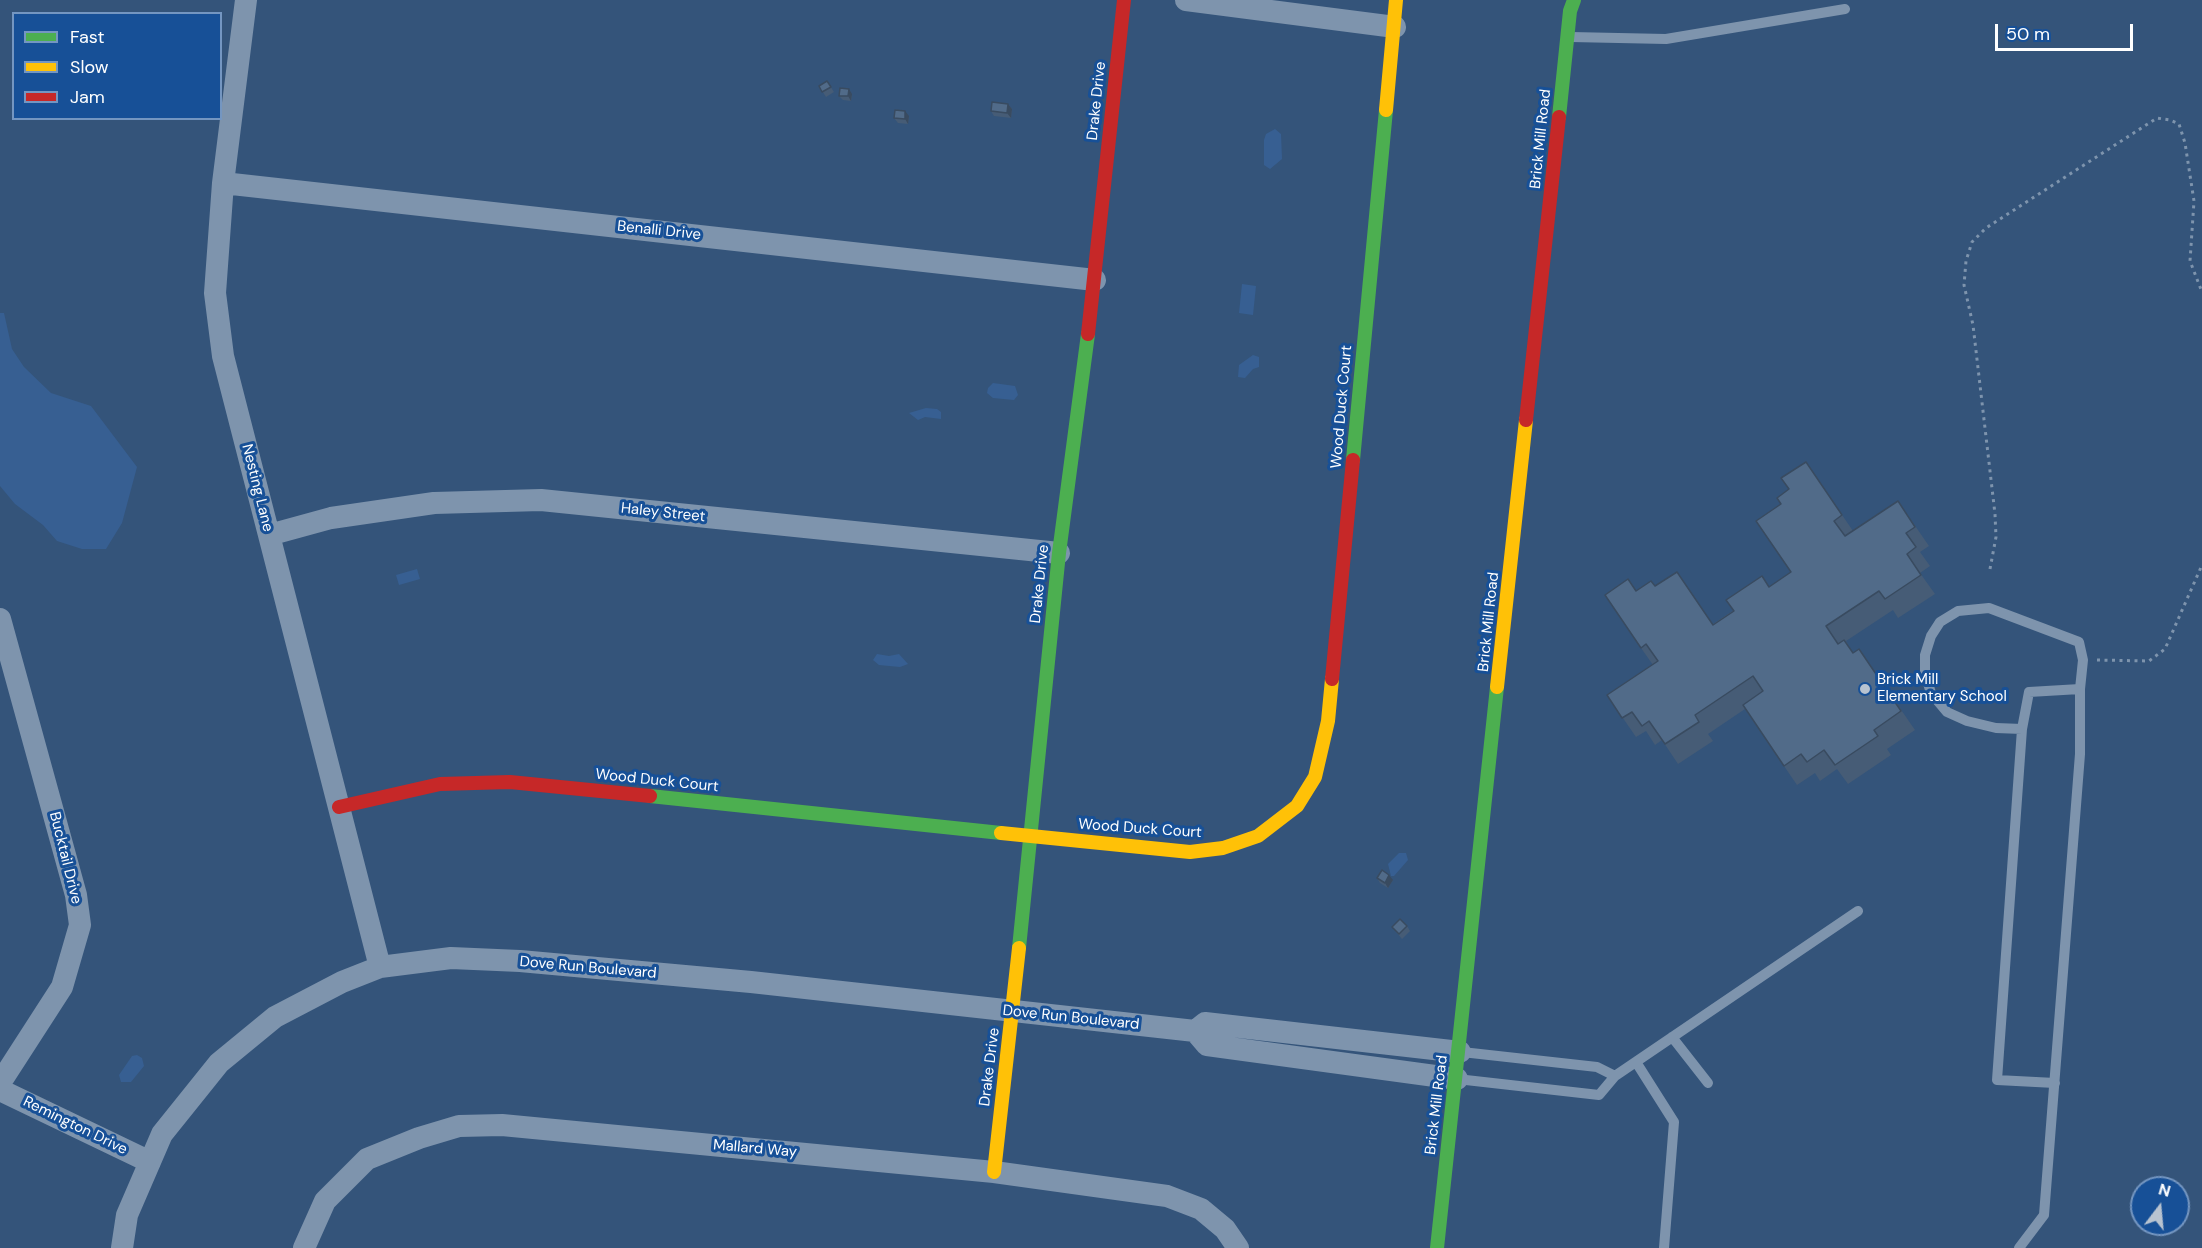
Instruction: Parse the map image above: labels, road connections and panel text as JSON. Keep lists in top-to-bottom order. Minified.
{"streets":{"street":["Drake Drive","Brick Mill Road","Benalli Drive","Wood Duck Court","Nesting Lane","Haley Street","Bucktail Drive","Dove Run Boulevard","Remington Drive","Mallard Way"]},"crossings":[["Drake Drive","Benalli Drive"],["Drake Drive","Wood Duck Court"],["Drake Drive","Haley Street"],["Drake Drive","Dove Run Boulevard"],["Drake Drive","Mallard Way"],["Brick Mill Road","Dove Run Boulevard"],["Benalli Drive","Nesting Lane"],["Wood Duck Court","Nesting Lane"],["Nesting Lane","Haley Street"],["Nesting Lane","Dove Run Boulevard"],["Dove Run Boulevard","Remington Drive"]],"places":["Brick Mill Elementary School"],"legend":["Fast","Slow","Jam"],"scale_bar":"50 m","north":"top"}
